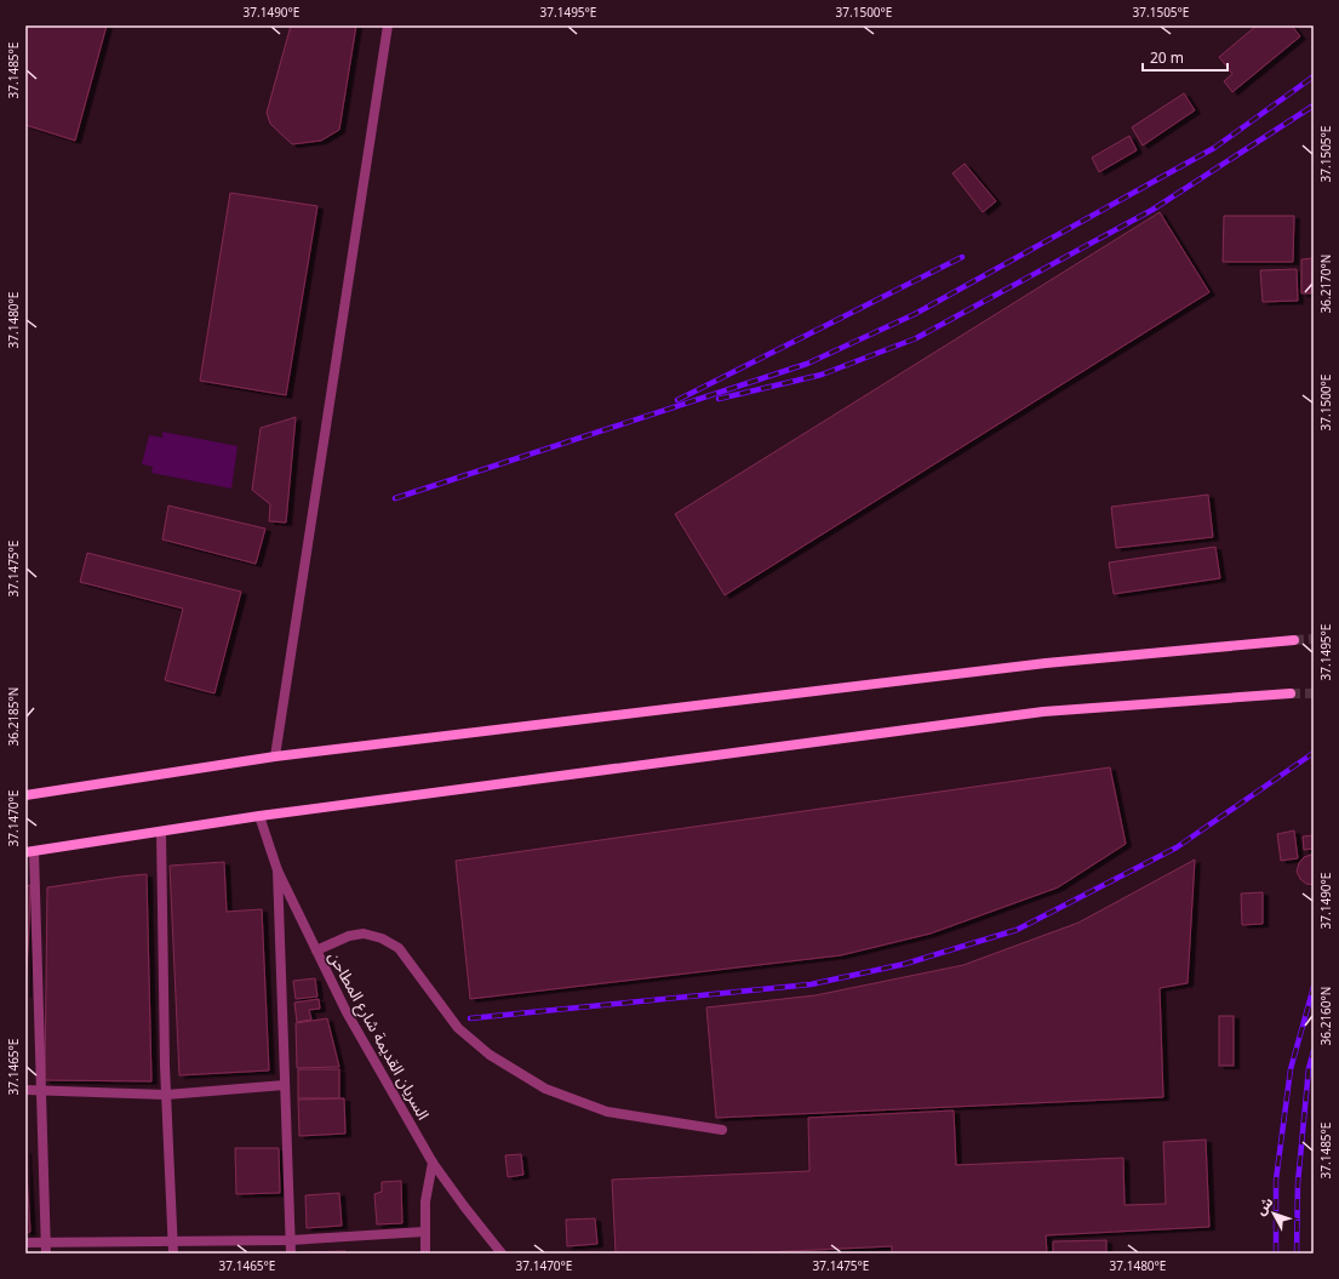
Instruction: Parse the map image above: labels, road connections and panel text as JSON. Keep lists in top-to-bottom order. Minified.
{"streets":{"street":["السريان القديمة شارع المطاحن"]},"scale_bar":"20 m","north":"top left","coordinates":["37.1490°E","37.1495°E","37.1500°E","37.1505°E","37.1485°E","36.2170°N","37.1480°E","37.1475°E","36.2185°N","37.1470°E","36.2160°N","37.1465°E"]}
